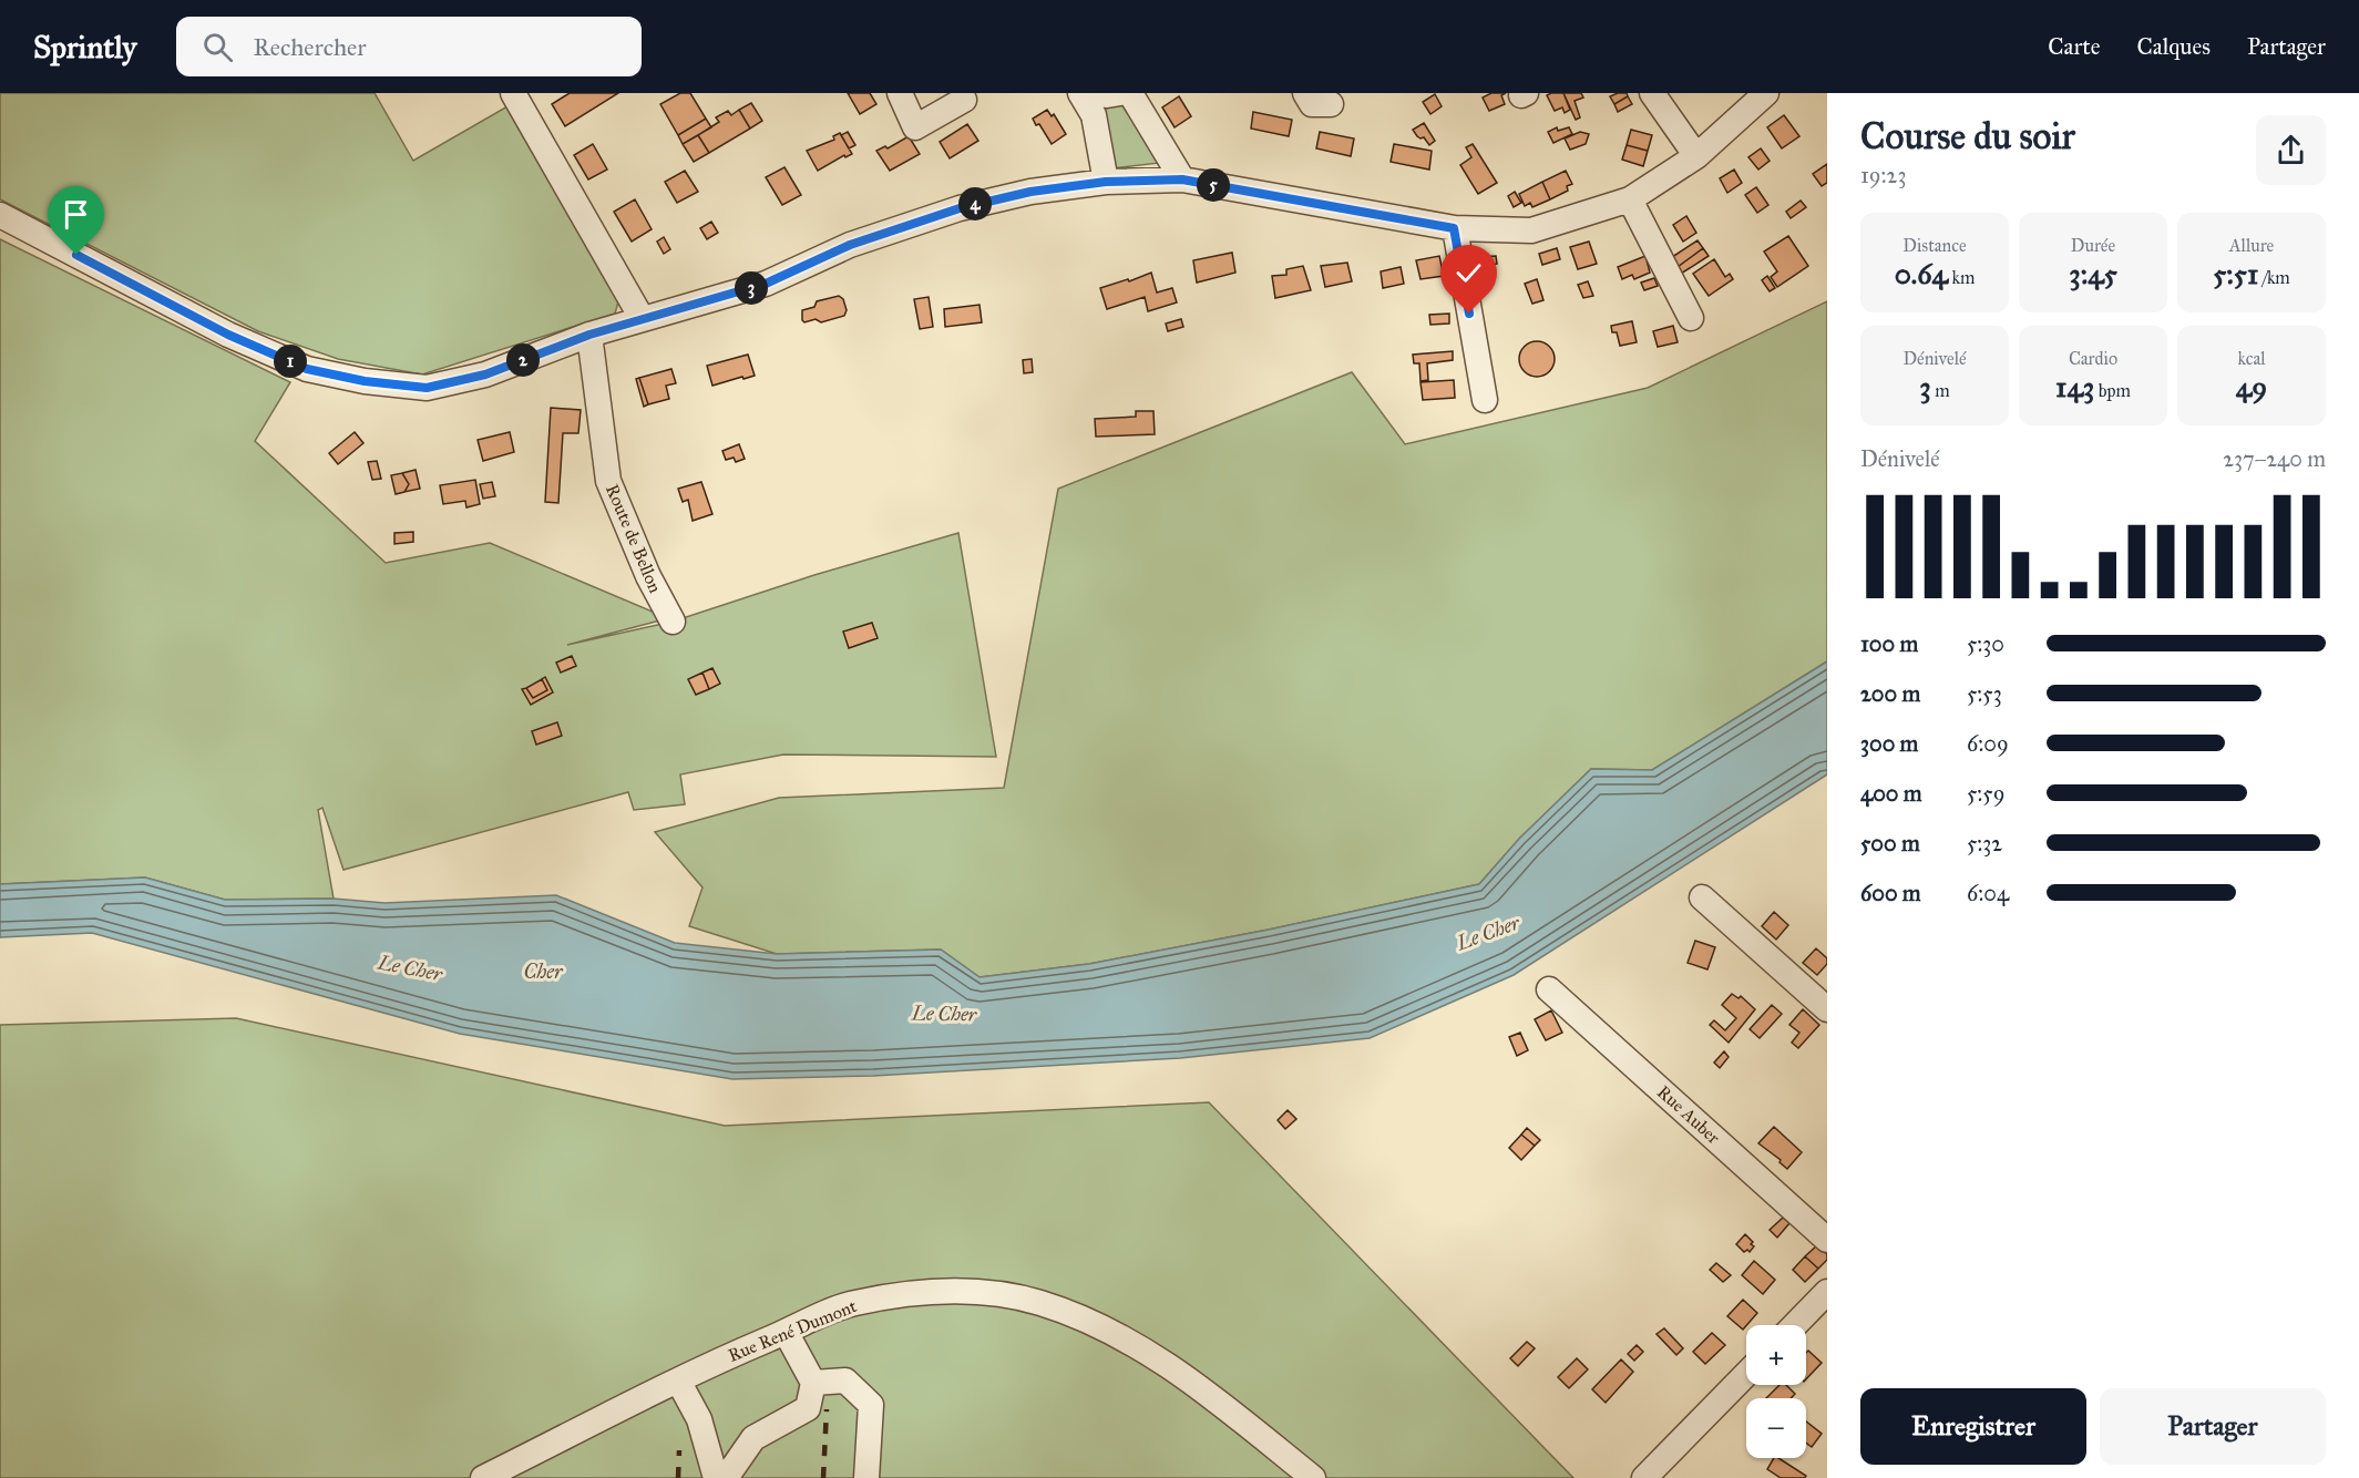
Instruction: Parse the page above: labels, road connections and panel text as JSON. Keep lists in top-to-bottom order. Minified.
{"streets":{"street":["Route de Bellon","Rue Auber","Rue René Dumont"]},"water":["Le Cher","Cher"],"page":{"header":"Sprintly","search":"Rechercher","nav":["Carte","Calques","Partager"],"heading":["Course du soir","19:23"],"pins":["5","4","3","2","1"],"stats":[["Distance","0.64 km"],["Durée","3:45"],["Allure","5:51 /km"],["Dénivelé","3 m"],["Cardio","143 bpm"],["kcal","49"]],"chart":["Dénivelé","237–240 m"],"list":[{"name":"100 m","note":"5:30"},{"name":"200 m","note":"5:53"},{"name":"300 m","note":"6:09"},{"name":"400 m","note":"5:59"},{"name":"500 m","note":"5:32"},{"name":"600 m","note":"6:04"}],"map_buttons":["+","−"],"buttons":["Enregistrer","Partager"]}}
